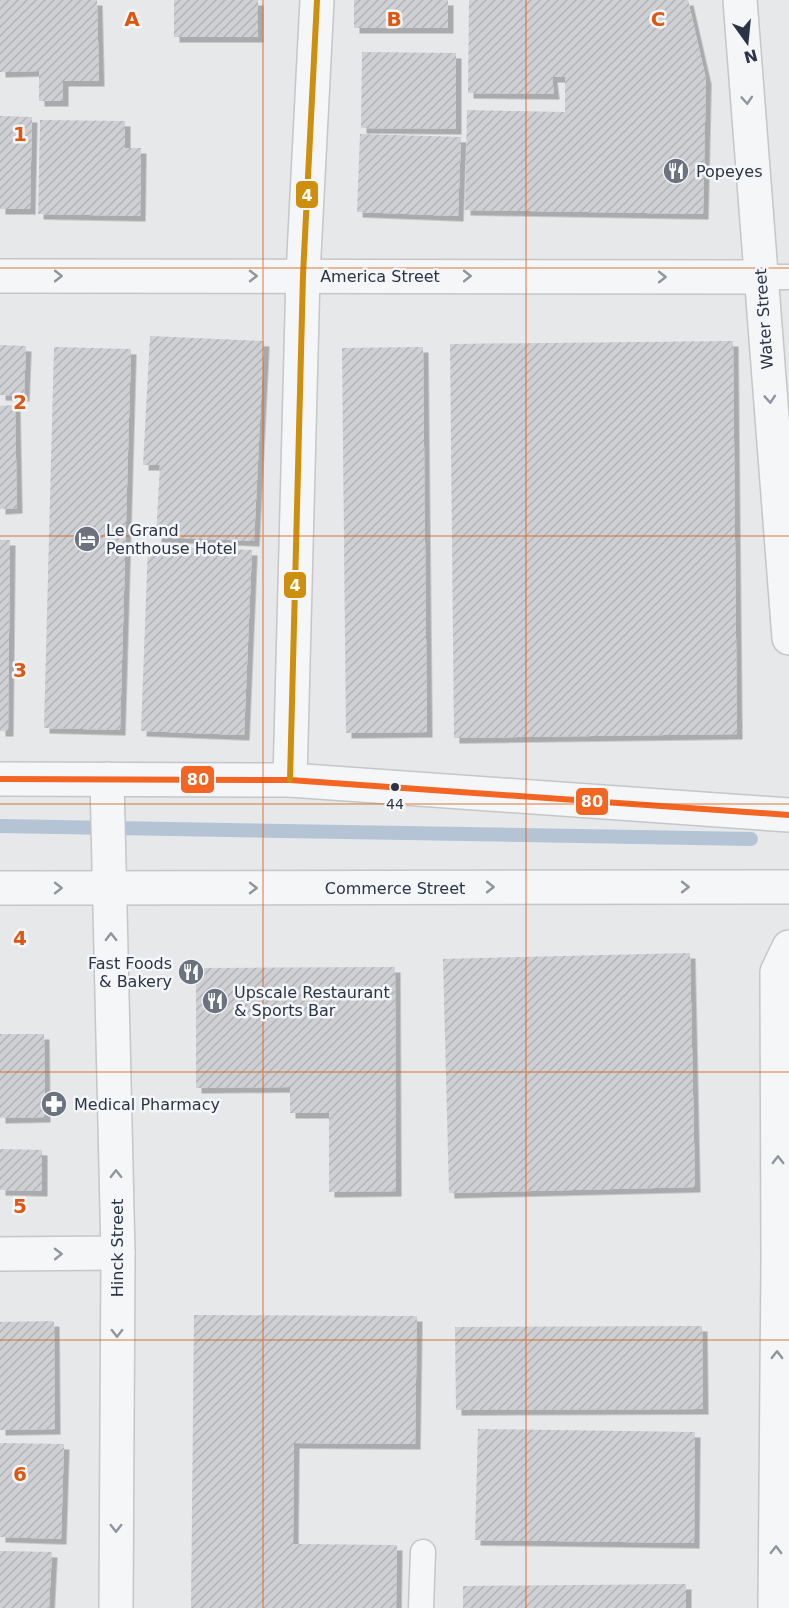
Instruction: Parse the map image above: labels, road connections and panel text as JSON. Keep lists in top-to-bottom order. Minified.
{"streets":{"street":["America Street","Water Street","Commerce Street","Hinck Street"]},"crossings":[["America Street","Water Street"],["Commerce Street","Hinck Street"]],"one_way":["America Street","Water Street"],"places":{"restaurant":["Popeyes","Fast Foods & Bakery","Upscale Restaurant & Sports Bar"],"hotel":["Le Grand Penthouse Hotel"],"other":["44"],"pharmacy":["Medical Pharmacy"]},"lines":["transit line 4","transit line 80"],"north":"bottom","grid":{"columns":["A","B","C"],"rows":["1","2","3","4","5","6"]}}
